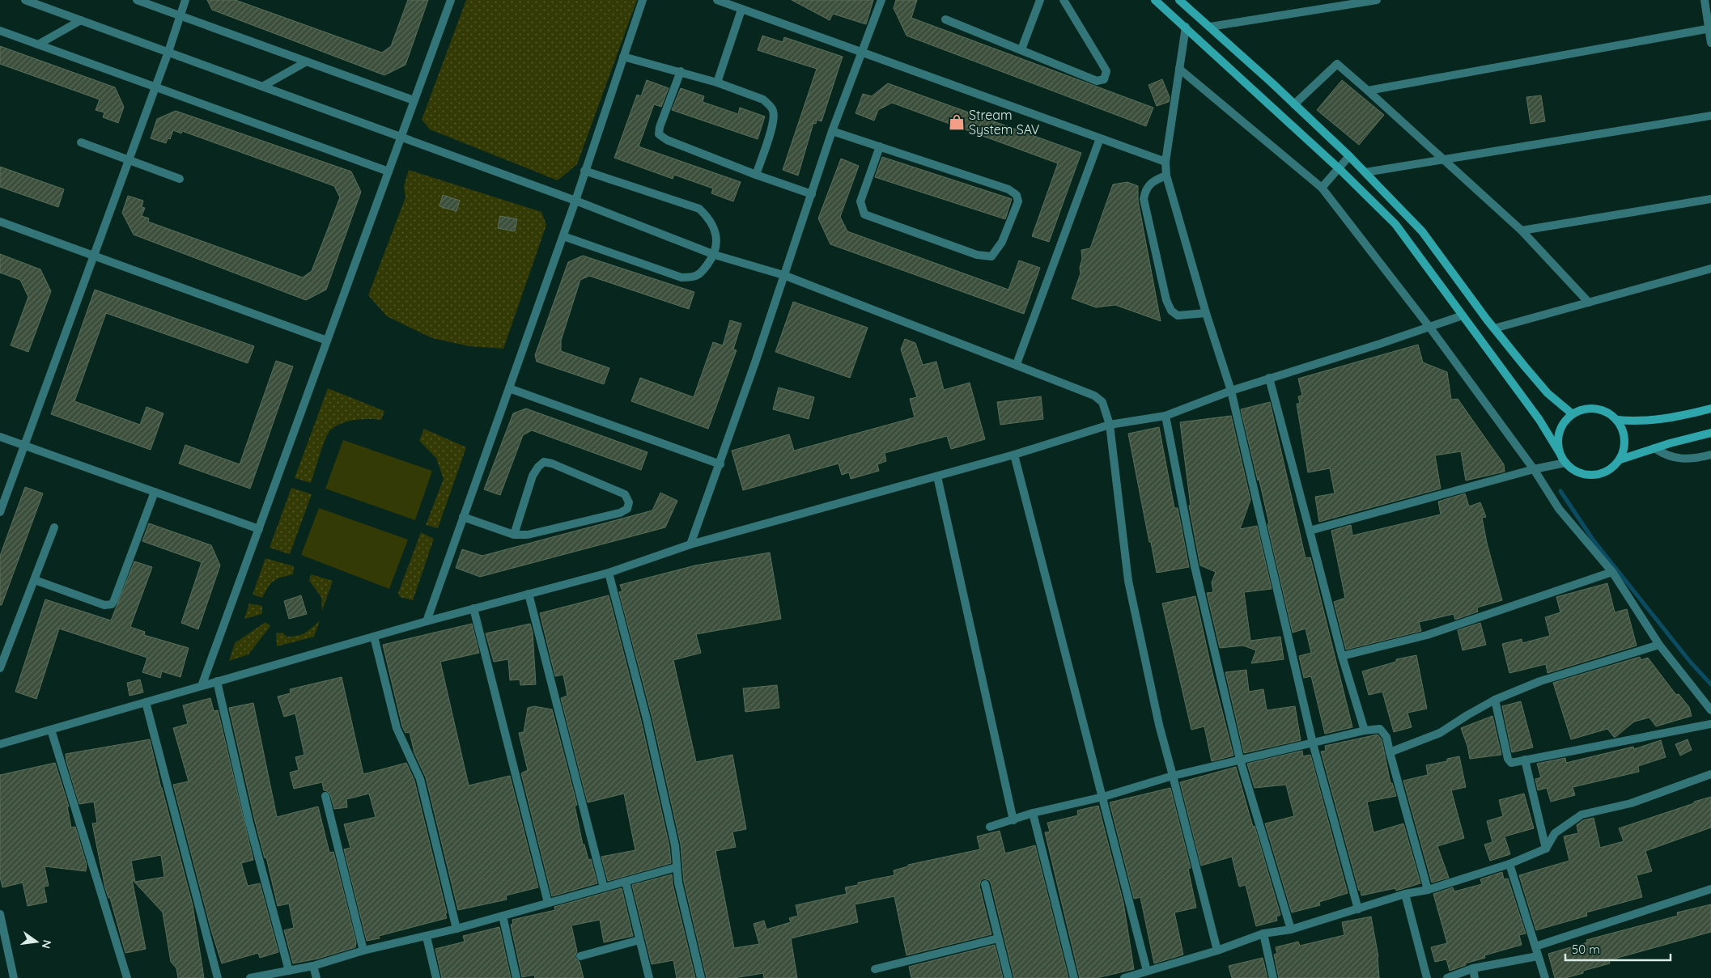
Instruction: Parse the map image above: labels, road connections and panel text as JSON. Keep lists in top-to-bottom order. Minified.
{"places":{"shop":["Stream System SAV"]},"scale_bar":"50 m","north":"right"}
